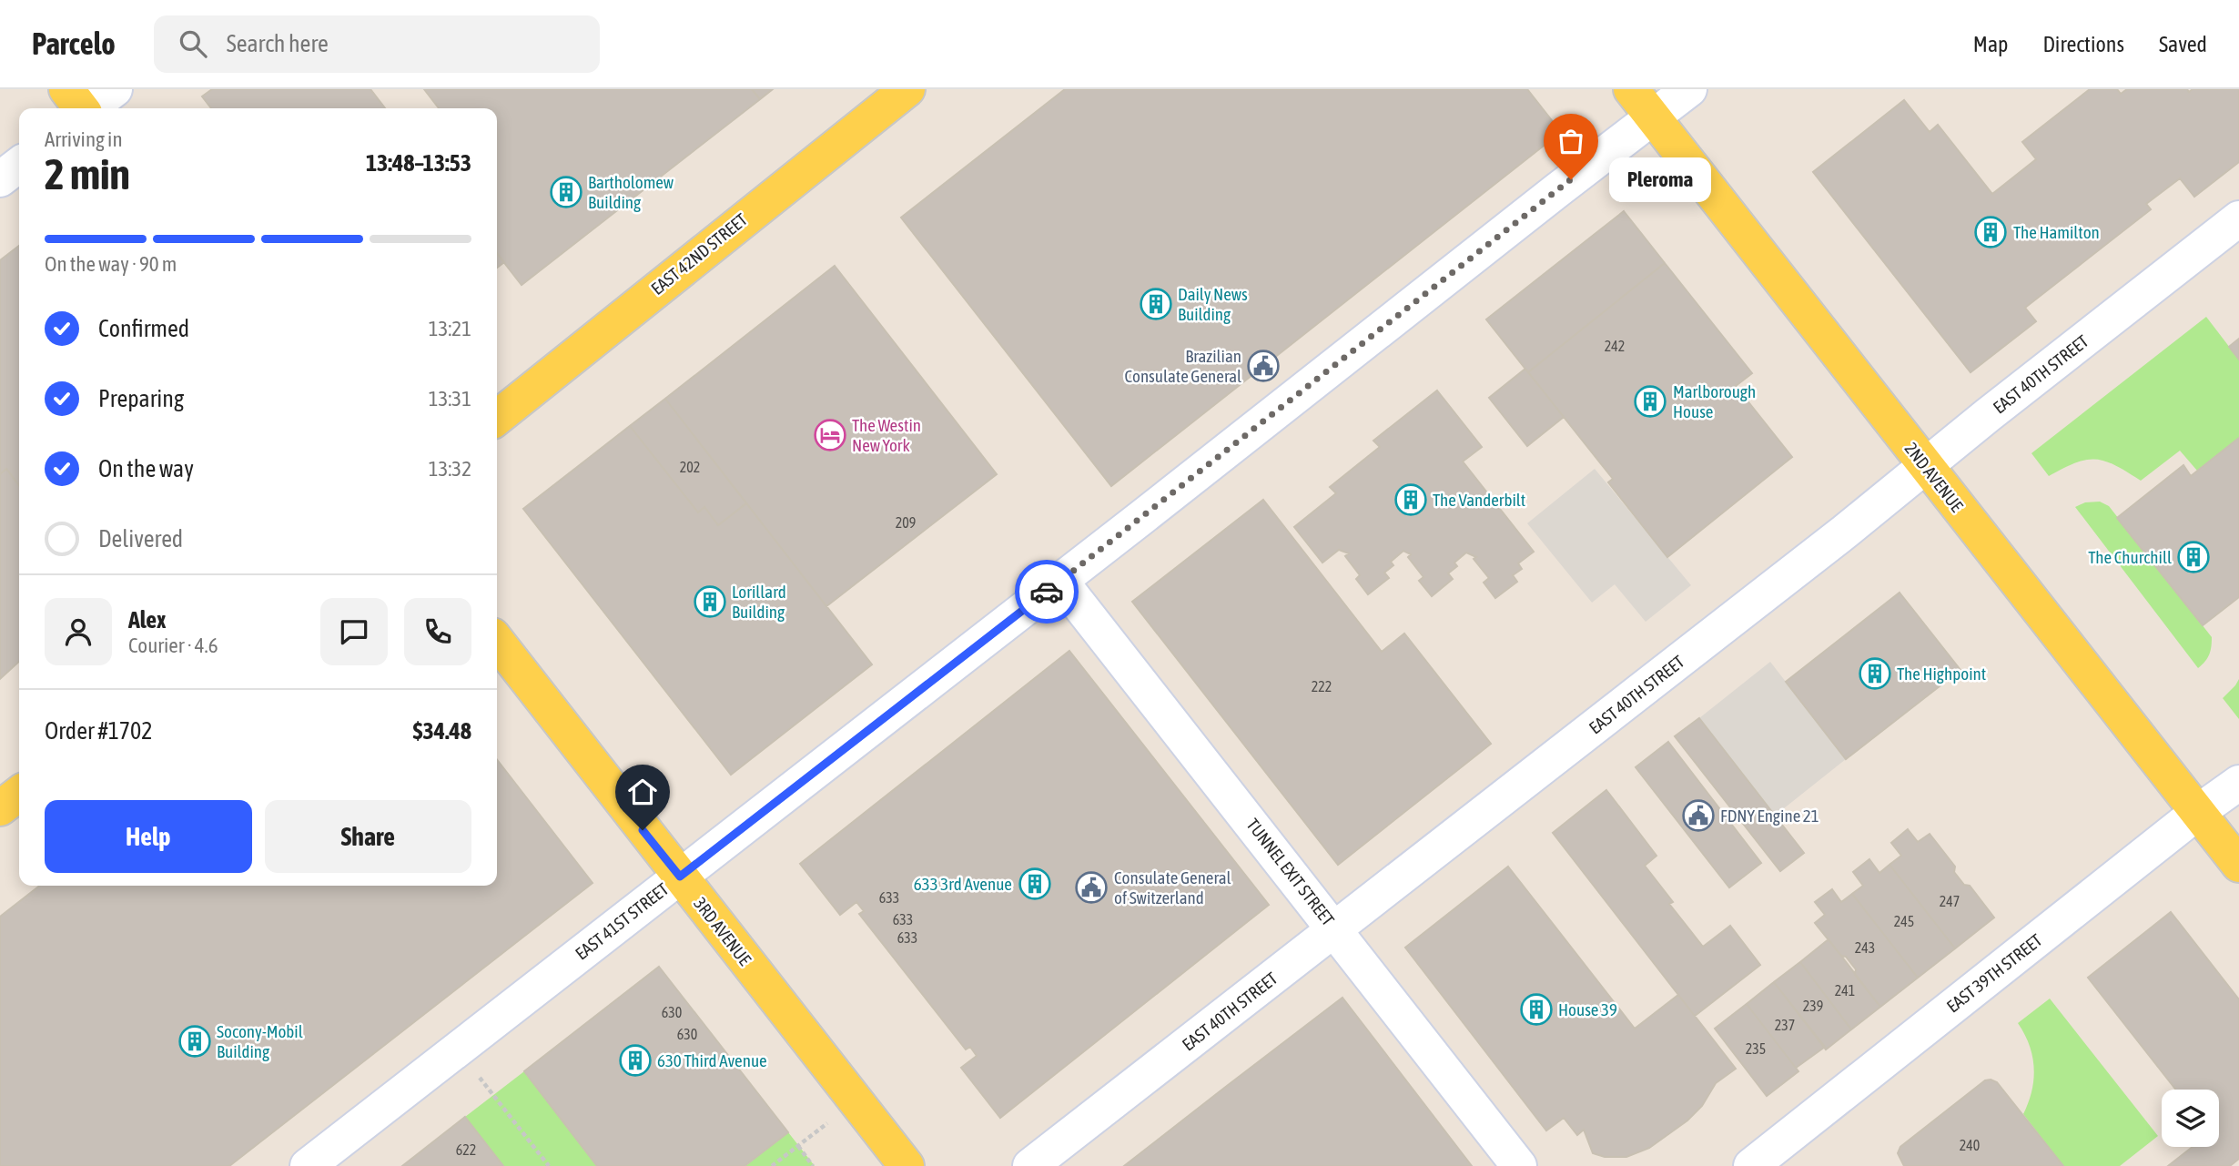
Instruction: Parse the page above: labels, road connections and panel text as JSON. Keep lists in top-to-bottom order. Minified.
{"streets":{"main road":["EAST 42ND STREET","2ND AVENUE","3RD AVENUE"],"street":["EAST 40TH STREET","TUNNEL EXIT STREET","EAST 41ST STREET","EAST 39TH STREET"]},"crossings":[["EAST 40TH STREET","2ND AVENUE"],["EAST 40TH STREET","TUNNEL EXIT STREET"],["2ND AVENUE","EAST 41ST STREET"],["2ND AVENUE","EAST 39TH STREET"],["TUNNEL EXIT STREET","EAST 41ST STREET"],["EAST 41ST STREET","3RD AVENUE"]],"places":{"other":["Pleroma"],"building":["Bartholomew Building","The Hamilton","Daily News Building","Marlborough House","The Vanderbilt","The Churchill","Lorillard Building","The Highpoint","633 3rd Avenue","House 39","Socony-Mobil Building","630 Third Avenue"],"public building":["Brazilian Consulate General","FDNY Engine 21","Consulate General of Switzerland"],"hotel":["The Westin New York"]},"house_numbers":["242","202","209","222","633","247","633","245","633","243","241","239","630","237","630","235","240","622"],"page":{"header":"Parcelo","search":"Search here","nav":["Map","Directions","Saved"],"heading":["2 min","Arriving in","13:48–13:53"],"panel":["Alex","Courier · 4.6","Order #1702","$34.48"],"bubble":"Pleroma","bar":"On the way · 90 m","list":[["Confirmed","13:21"],["Preparing","13:31"],["On the way","13:32"],"Delivered"],"buttons":["Help","Share"]}}
